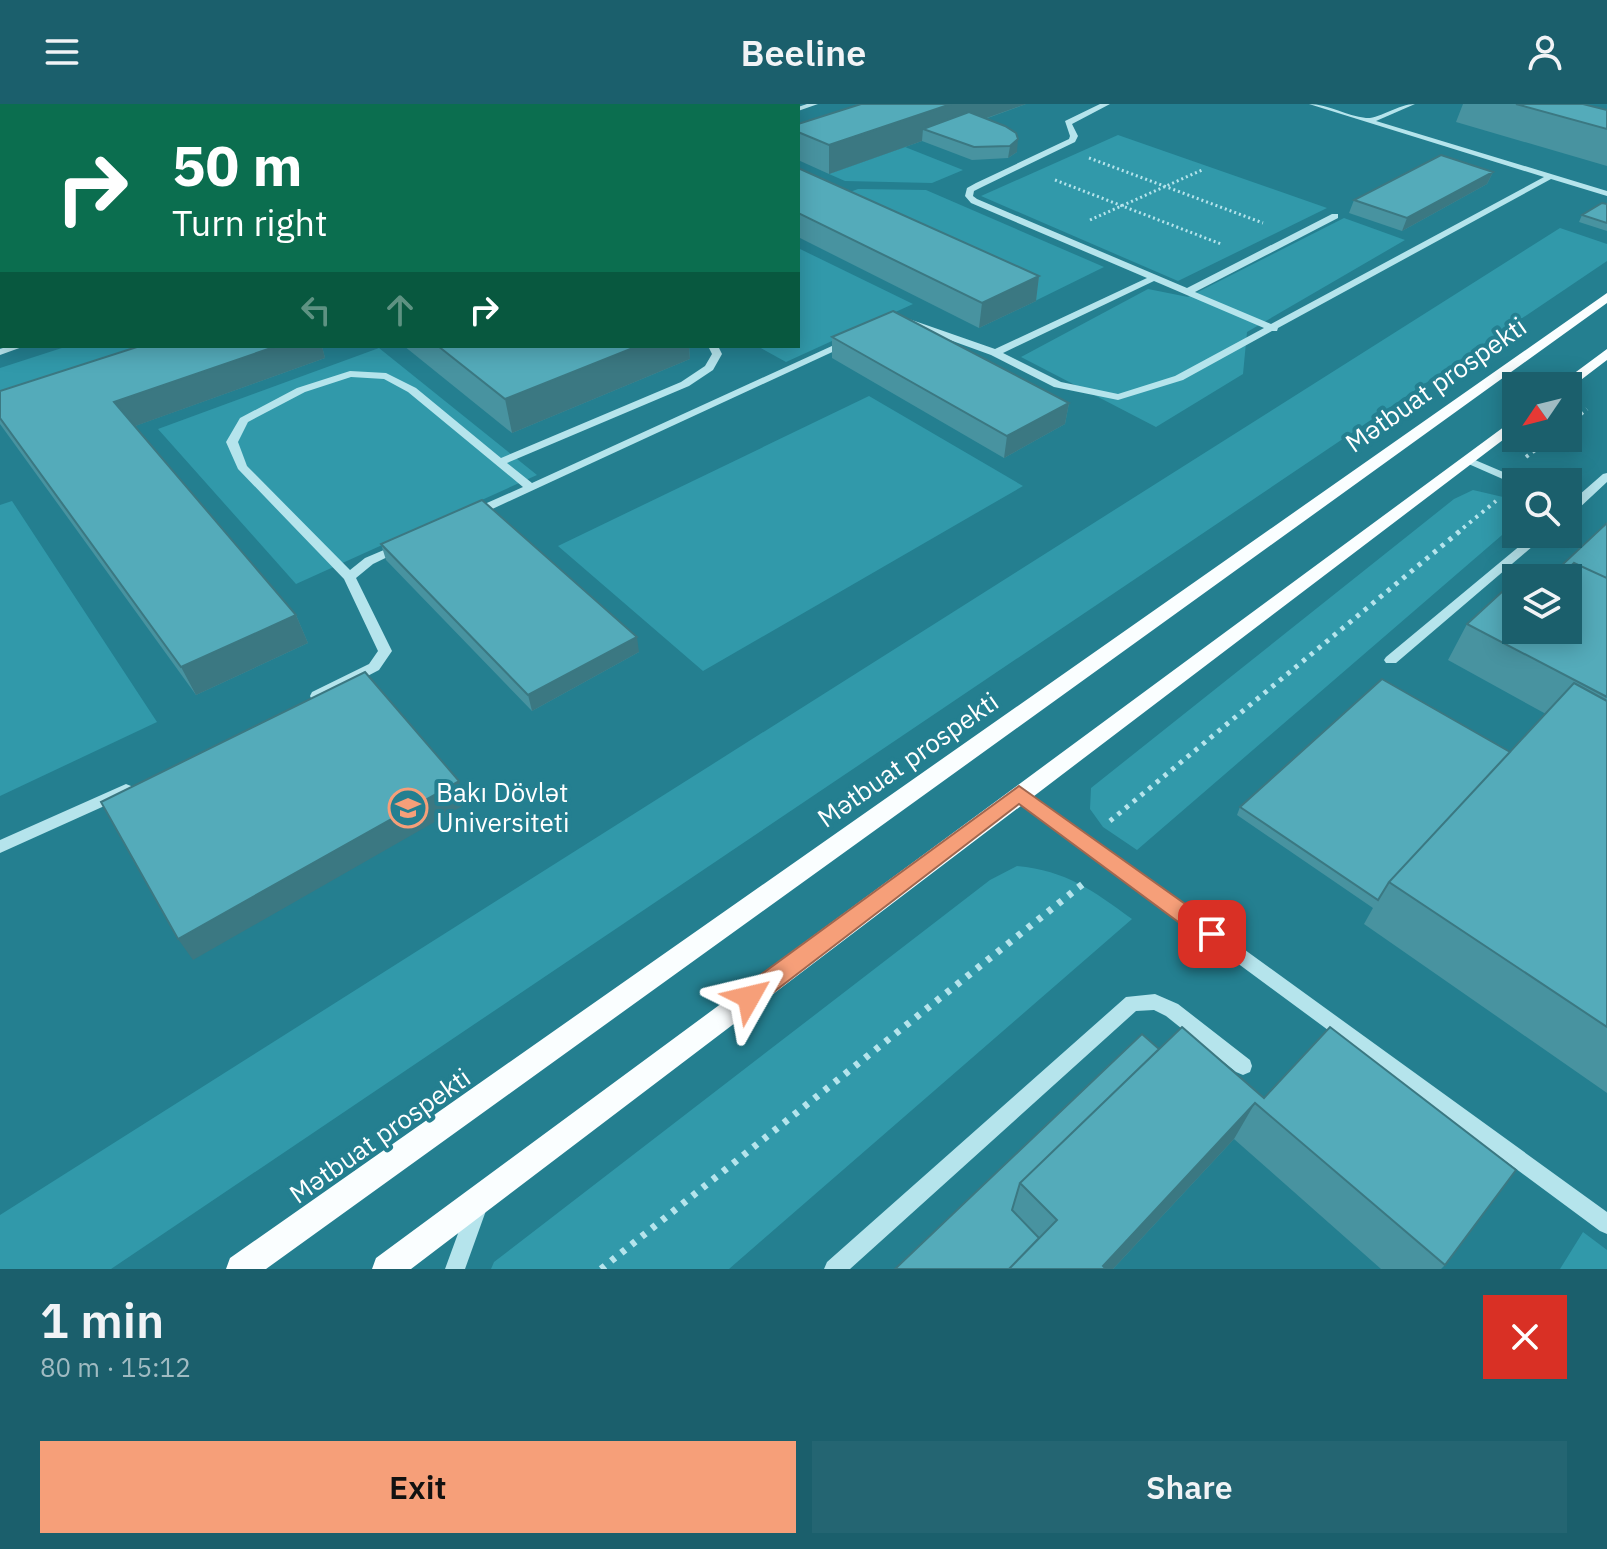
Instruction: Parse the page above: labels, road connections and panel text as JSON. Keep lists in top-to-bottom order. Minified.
{"streets":{"main road":["Mətbuat prospekti"]},"places":{"school or university":["Bakı Dövlət Universiteti"]},"north":"bottom left","page":{"header":"Beeline","turn":["50 m","Turn right"],"heading":["1 min","80 m · 15:12"],"buttons":["Exit","Share"]}}
